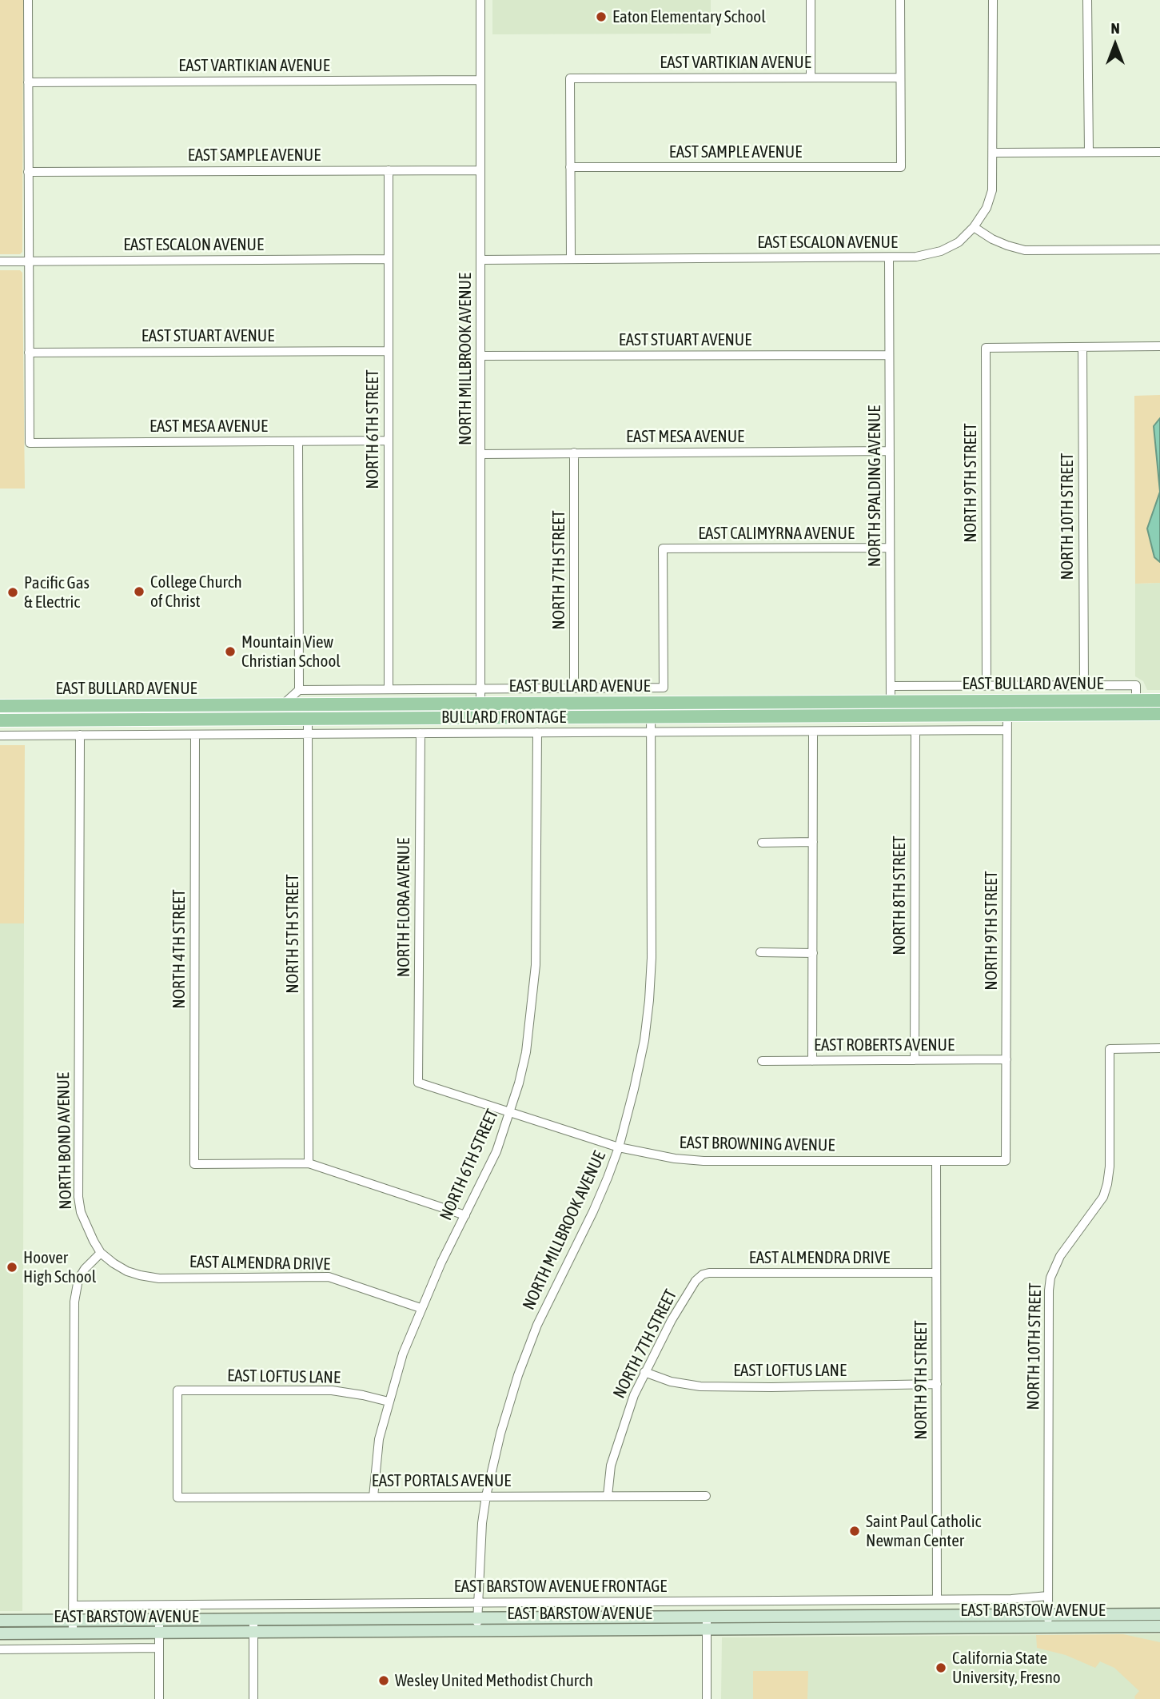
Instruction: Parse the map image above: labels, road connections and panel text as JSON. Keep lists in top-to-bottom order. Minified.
{"streets":{"main road":["EAST BULLARD AVENUE","EAST BARSTOW AVENUE"],"street":["EAST VARTIKIAN AVENUE","EAST SAMPLE AVENUE","EAST ESCALON AVENUE","EAST STUART AVENUE","NORTH MILLBROOK AVENUE","EAST MESA AVENUE","NORTH 6TH STREET","NORTH 9TH STREET","NORTH SPALDING AVENUE","NORTH 10TH STREET","EAST CALIMYRNA AVENUE","NORTH 7TH STREET","BULLARD FRONTAGE","NORTH 8TH STREET","NORTH FLORA AVENUE","NORTH 5TH STREET","NORTH 4TH STREET","EAST ROBERTS AVENUE","NORTH BOND AVENUE","EAST BROWNING AVENUE","EAST ALMENDRA DRIVE","EAST LOFTUS LANE","EAST PORTALS AVENUE","EAST BARSTOW AVENUE FRONTAGE"]},"crossings":[["EAST VARTIKIAN AVENUE","EAST SAMPLE AVENUE"],["EAST VARTIKIAN AVENUE","NORTH MILLBROOK AVENUE"],["EAST SAMPLE AVENUE","NORTH MILLBROOK AVENUE"],["EAST SAMPLE AVENUE","NORTH 6TH STREET"],["EAST ESCALON AVENUE","NORTH MILLBROOK AVENUE"],["EAST ESCALON AVENUE","NORTH 6TH STREET"],["EAST ESCALON AVENUE","NORTH SPALDING AVENUE"],["EAST STUART AVENUE","NORTH MILLBROOK AVENUE"],["EAST STUART AVENUE","EAST MESA AVENUE"],["EAST STUART AVENUE","NORTH 6TH STREET"],["EAST STUART AVENUE","NORTH SPALDING AVENUE"],["NORTH MILLBROOK AVENUE","EAST MESA AVENUE"],["NORTH MILLBROOK AVENUE","EAST BULLARD AVENUE"],["NORTH MILLBROOK AVENUE","BULLARD FRONTAGE"],["NORTH MILLBROOK AVENUE","EAST BROWNING AVENUE"],["NORTH MILLBROOK AVENUE","EAST PORTALS AVENUE"],["NORTH MILLBROOK AVENUE","EAST BARSTOW AVENUE FRONTAGE"],["NORTH MILLBROOK AVENUE","EAST BARSTOW AVENUE"],["EAST MESA AVENUE","NORTH 6TH STREET"],["EAST MESA AVENUE","NORTH SPALDING AVENUE"],["EAST MESA AVENUE","NORTH 7TH STREET"],["NORTH 6TH STREET","BULLARD FRONTAGE"],["NORTH 6TH STREET","EAST BROWNING AVENUE"],["NORTH 6TH STREET","EAST ALMENDRA DRIVE"],["NORTH 6TH STREET","EAST LOFTUS LANE"],["NORTH 6TH STREET","EAST PORTALS AVENUE"],["NORTH 9TH STREET","NORTH 10TH STREET"],["NORTH 9TH STREET","EAST BULLARD AVENUE"],["NORTH 9TH STREET","BULLARD FRONTAGE"],["NORTH 9TH STREET","EAST ROBERTS AVENUE"],["NORTH 9TH STREET","EAST BROWNING AVENUE"],["NORTH 9TH STREET","EAST ALMENDRA DRIVE"],["NORTH 9TH STREET","EAST LOFTUS LANE"],["NORTH 9TH STREET","EAST BARSTOW AVENUE FRONTAGE"],["NORTH SPALDING AVENUE","EAST CALIMYRNA AVENUE"],["NORTH SPALDING AVENUE","EAST BULLARD AVENUE"],["NORTH 10TH STREET","EAST BARSTOW AVENUE FRONTAGE"],["NORTH 10TH STREET","EAST BARSTOW AVENUE"],["EAST CALIMYRNA AVENUE","NORTH 7TH STREET"],["NORTH 7TH STREET","EAST ALMENDRA DRIVE"],["NORTH 7TH STREET","EAST LOFTUS LANE"],["NORTH 7TH STREET","EAST PORTALS AVENUE"],["EAST BULLARD AVENUE","NORTH 5TH STREET"],["BULLARD FRONTAGE","NORTH 8TH STREET"],["BULLARD FRONTAGE","NORTH FLORA AVENUE"],["BULLARD FRONTAGE","NORTH 5TH STREET"],["BULLARD FRONTAGE","NORTH 4TH STREET"],["BULLARD FRONTAGE","NORTH BOND AVENUE"],["NORTH 8TH STREET","EAST ROBERTS AVENUE"],["NORTH FLORA AVENUE","EAST BROWNING AVENUE"],["NORTH 5TH STREET","NORTH 4TH STREET"],["NORTH BOND AVENUE","EAST ALMENDRA DRIVE"],["EAST LOFTUS LANE","EAST PORTALS AVENUE"]],"places":["Eaton Elementary School","College Church of Christ","Pacific Gas & Electric","Mountain View Christian School","Hoover High School","Saint Paul Catholic Newman Center","California State University, Fresno","Wesley United Methodist Church"],"north":"top"}
